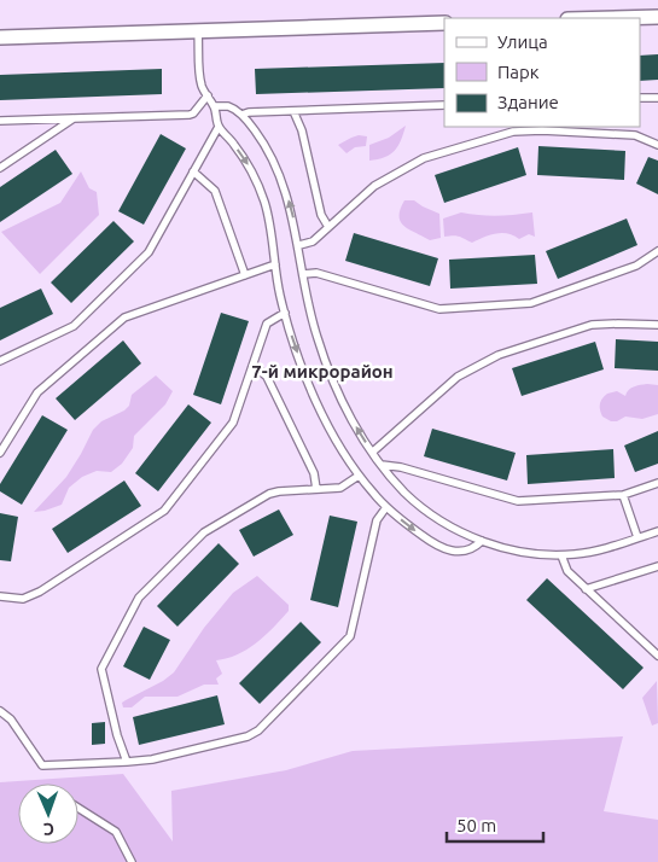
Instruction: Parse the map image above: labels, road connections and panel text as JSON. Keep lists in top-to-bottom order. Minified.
{"districts":["7-й микрорайон"],"legend":["Улица","Парк","Здание"],"scale_bar":"50 m","north":"bottom"}
